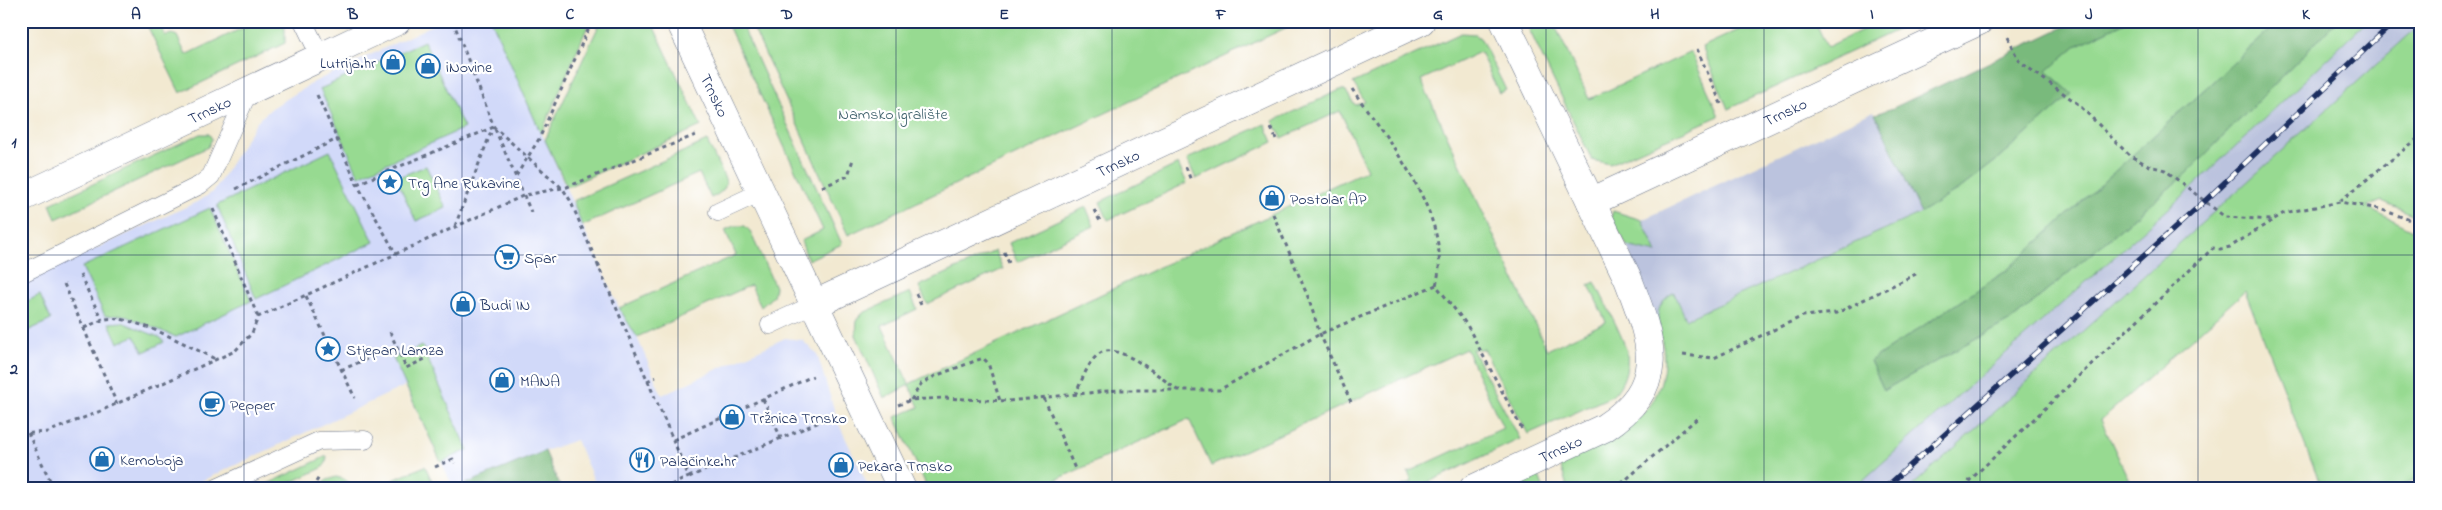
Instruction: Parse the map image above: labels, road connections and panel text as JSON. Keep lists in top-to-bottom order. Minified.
{"streets":{"street":["Trnsko"]},"parks":["Namsko igralište"],"places":{"shop":["Lutrija.hr","iNovine","Postolar AP","Budi IN","MANA","Tržnica Trnsko","Kemoboja","Pekara Trnsko"],"place":["Trg Ane Rukavine","Stjepan Lamza"],"supermarket":["Spar"],"cafe":["Pepper"],"restaurant":["Palačinke.hr"]},"grid":{"columns":["A","B","C","D","E","F","G","H","I","J","K"],"rows":["1","2"]}}
